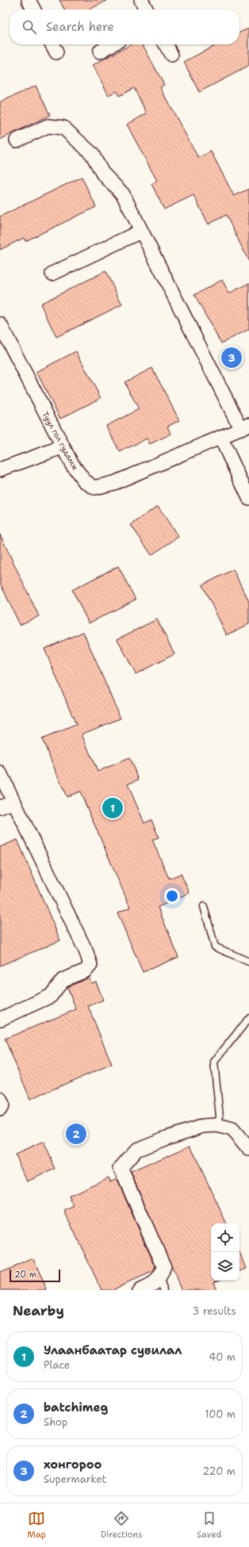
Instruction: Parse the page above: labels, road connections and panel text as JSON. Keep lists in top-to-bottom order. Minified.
{"streets":{"street":["Туул гол гудамж"]},"scale_bar":"20 m","page":{"search":"Search here","pins":["3","1","2"],"scale":"20 m","heading":["Nearby","3 results"],"list":[{"mark":"1","name":"Улаанбаатар сувилал","note":"Place","value":"40 m"},{"mark":"2","name":"batchimeg","note":"Shop","value":"100 m"},{"mark":"3","name":"хонгороо","note":"Supermarket","value":"220 m"}],"nav":["Map","Directions","Saved"]}}
